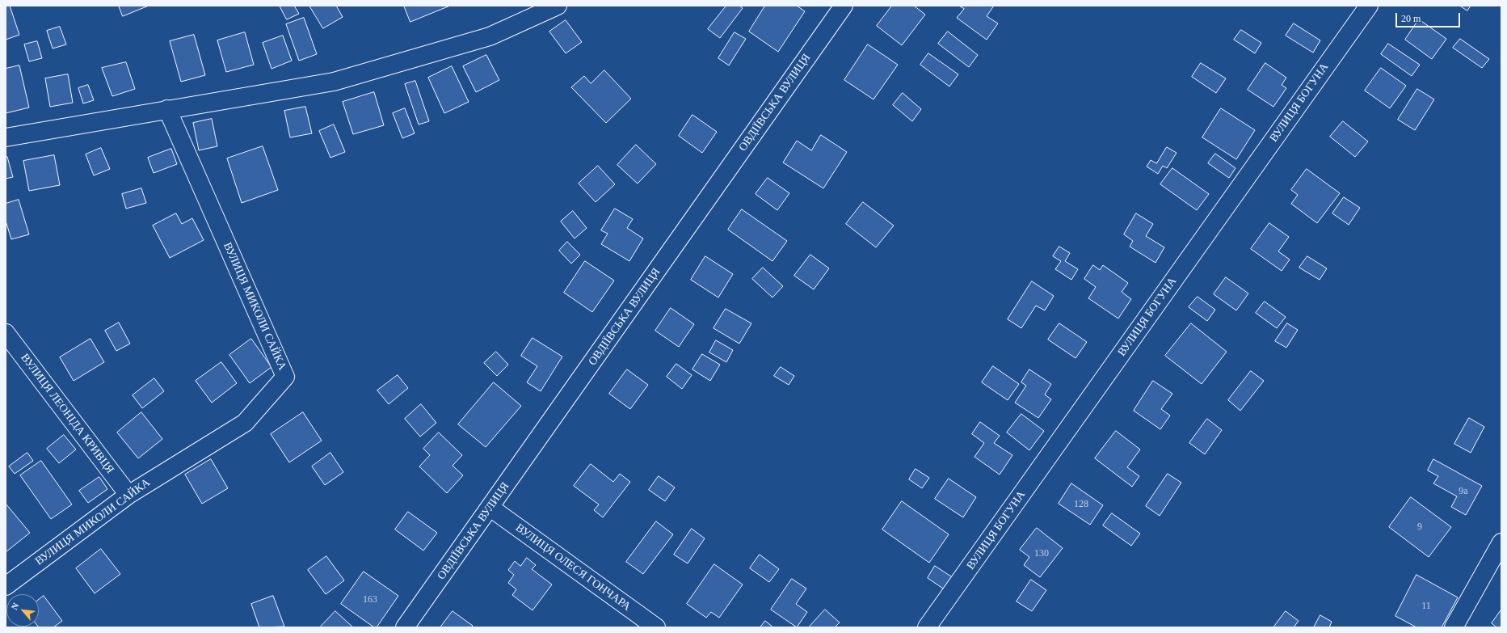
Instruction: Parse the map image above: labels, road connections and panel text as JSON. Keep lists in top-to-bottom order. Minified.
{"streets":{"street":["ОВДІЇВСЬКА ВУЛИЦЯ","ВУЛИЦЯ БОГУНА","ВУЛИЦЯ МИКОЛИ САЙКА","ВУЛИЦЯ ЛЕОНІДА КРИВЦЯ","ВУЛИЦЯ ОЛЕСЯ ГОНЧАРА"]},"crossings":[["ОВДІЇВСЬКА ВУЛИЦЯ","ВУЛИЦЯ ОЛЕСЯ ГОНЧАРА"],["ВУЛИЦЯ МИКОЛИ САЙКА","ВУЛИЦЯ ЛЕОНІДА КРИВЦЯ"]],"house_numbers":["9а","128","9","130","163","11"],"scale_bar":"20 m","north":"top left"}
